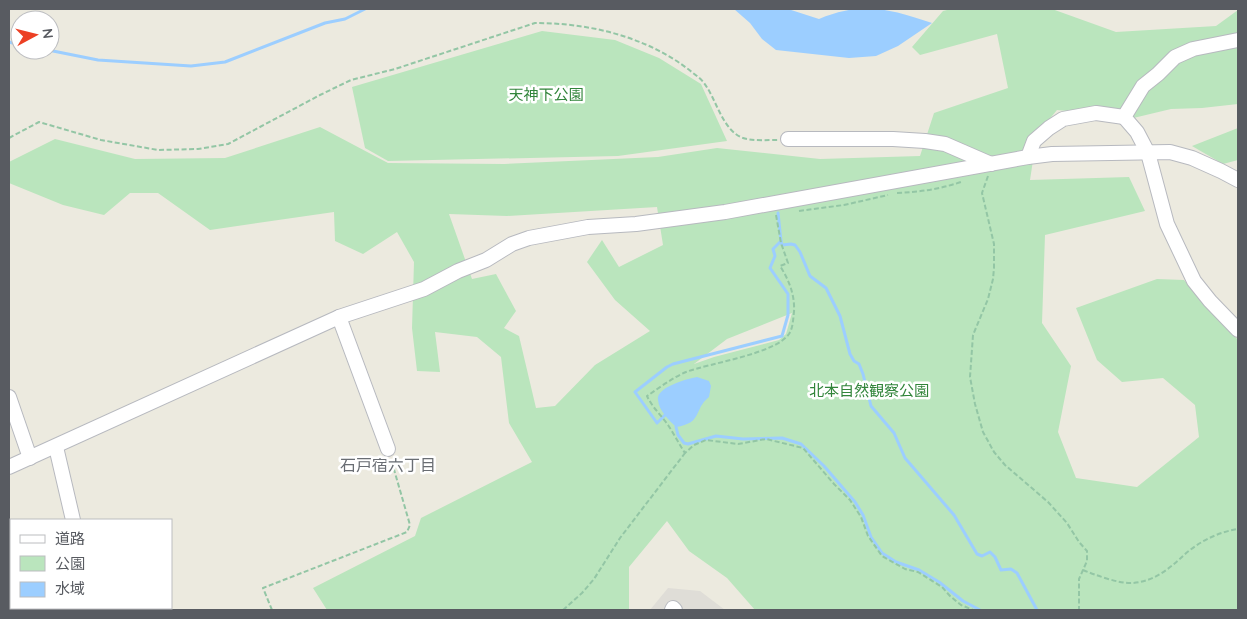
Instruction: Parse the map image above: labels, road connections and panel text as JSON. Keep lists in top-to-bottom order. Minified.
{"districts":["石戸宿六丁目"],"parks":["天神下公園","北本自然観察公園"],"legend":["道路","公園","水域"],"north":"right"}
